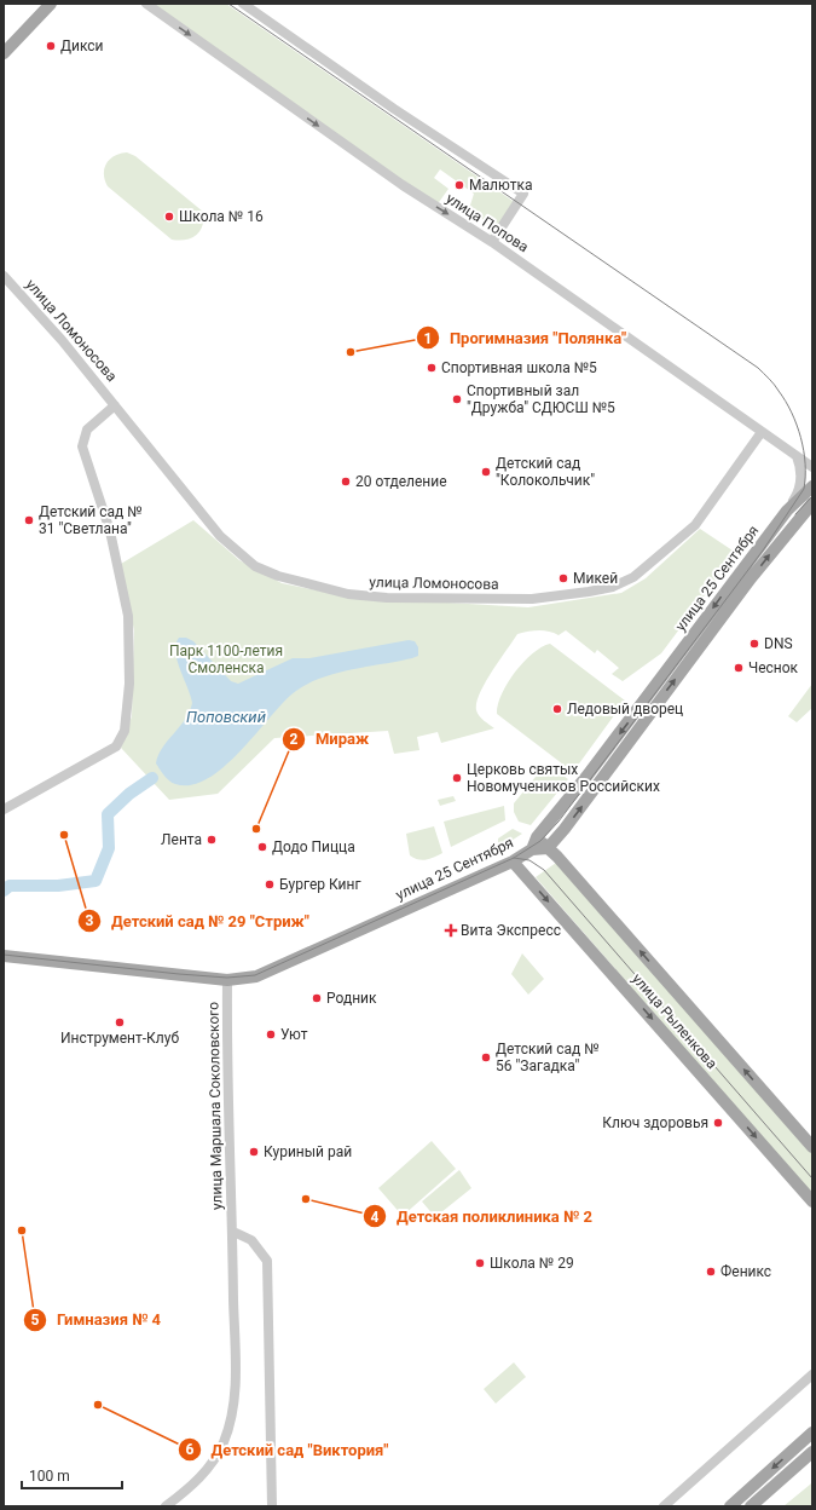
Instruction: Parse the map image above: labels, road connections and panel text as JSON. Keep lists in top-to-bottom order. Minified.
{"streets":{"main road":["улица 25 Сентября","улица Рыленкова"],"street":["улица Попова","улица Ломоносова","улица Маршала Соколовского"]},"crossings":[["улица Попова","улица Ломоносова"],["улица 25 Сентября","улица Рыленкова"],["улица 25 Сентября","улица Маршала Соколовского"]],"one_way":["улица Попова"],"water":["Поповский"],"parks":["Парк 1100-летия Смоленска"],"places":{"other":["Дикси","Малютка","Школа № 16","Прогимназия \"Полянка\"","Спортивная школа №5","Спортивный зал \"Дружба\" СДЮСШ №5","Детский сад \"Колокольчик\"","20 отделение","Детский сад № 31 \"Светлана\"","Микей","DNS","Чеснок","Ледовый дворец","Церковь святых Новомучеников Российских","Мираж","Детский сад № 29 \"Стриж\"","Лента","Додо Пицца","Бургер Кинг","Родник","Инструмент-Клуб","Уют","Детский сад № 56 \"Загадка\"","Ключ здоровья","Куриный рай","Детская поликлиника № 2","Гимназия № 4","Школа № 29","Феникс","Детский сад \"Виктория\""],"health":["Вита Экспресс"]},"scale_bar":"100 m"}
